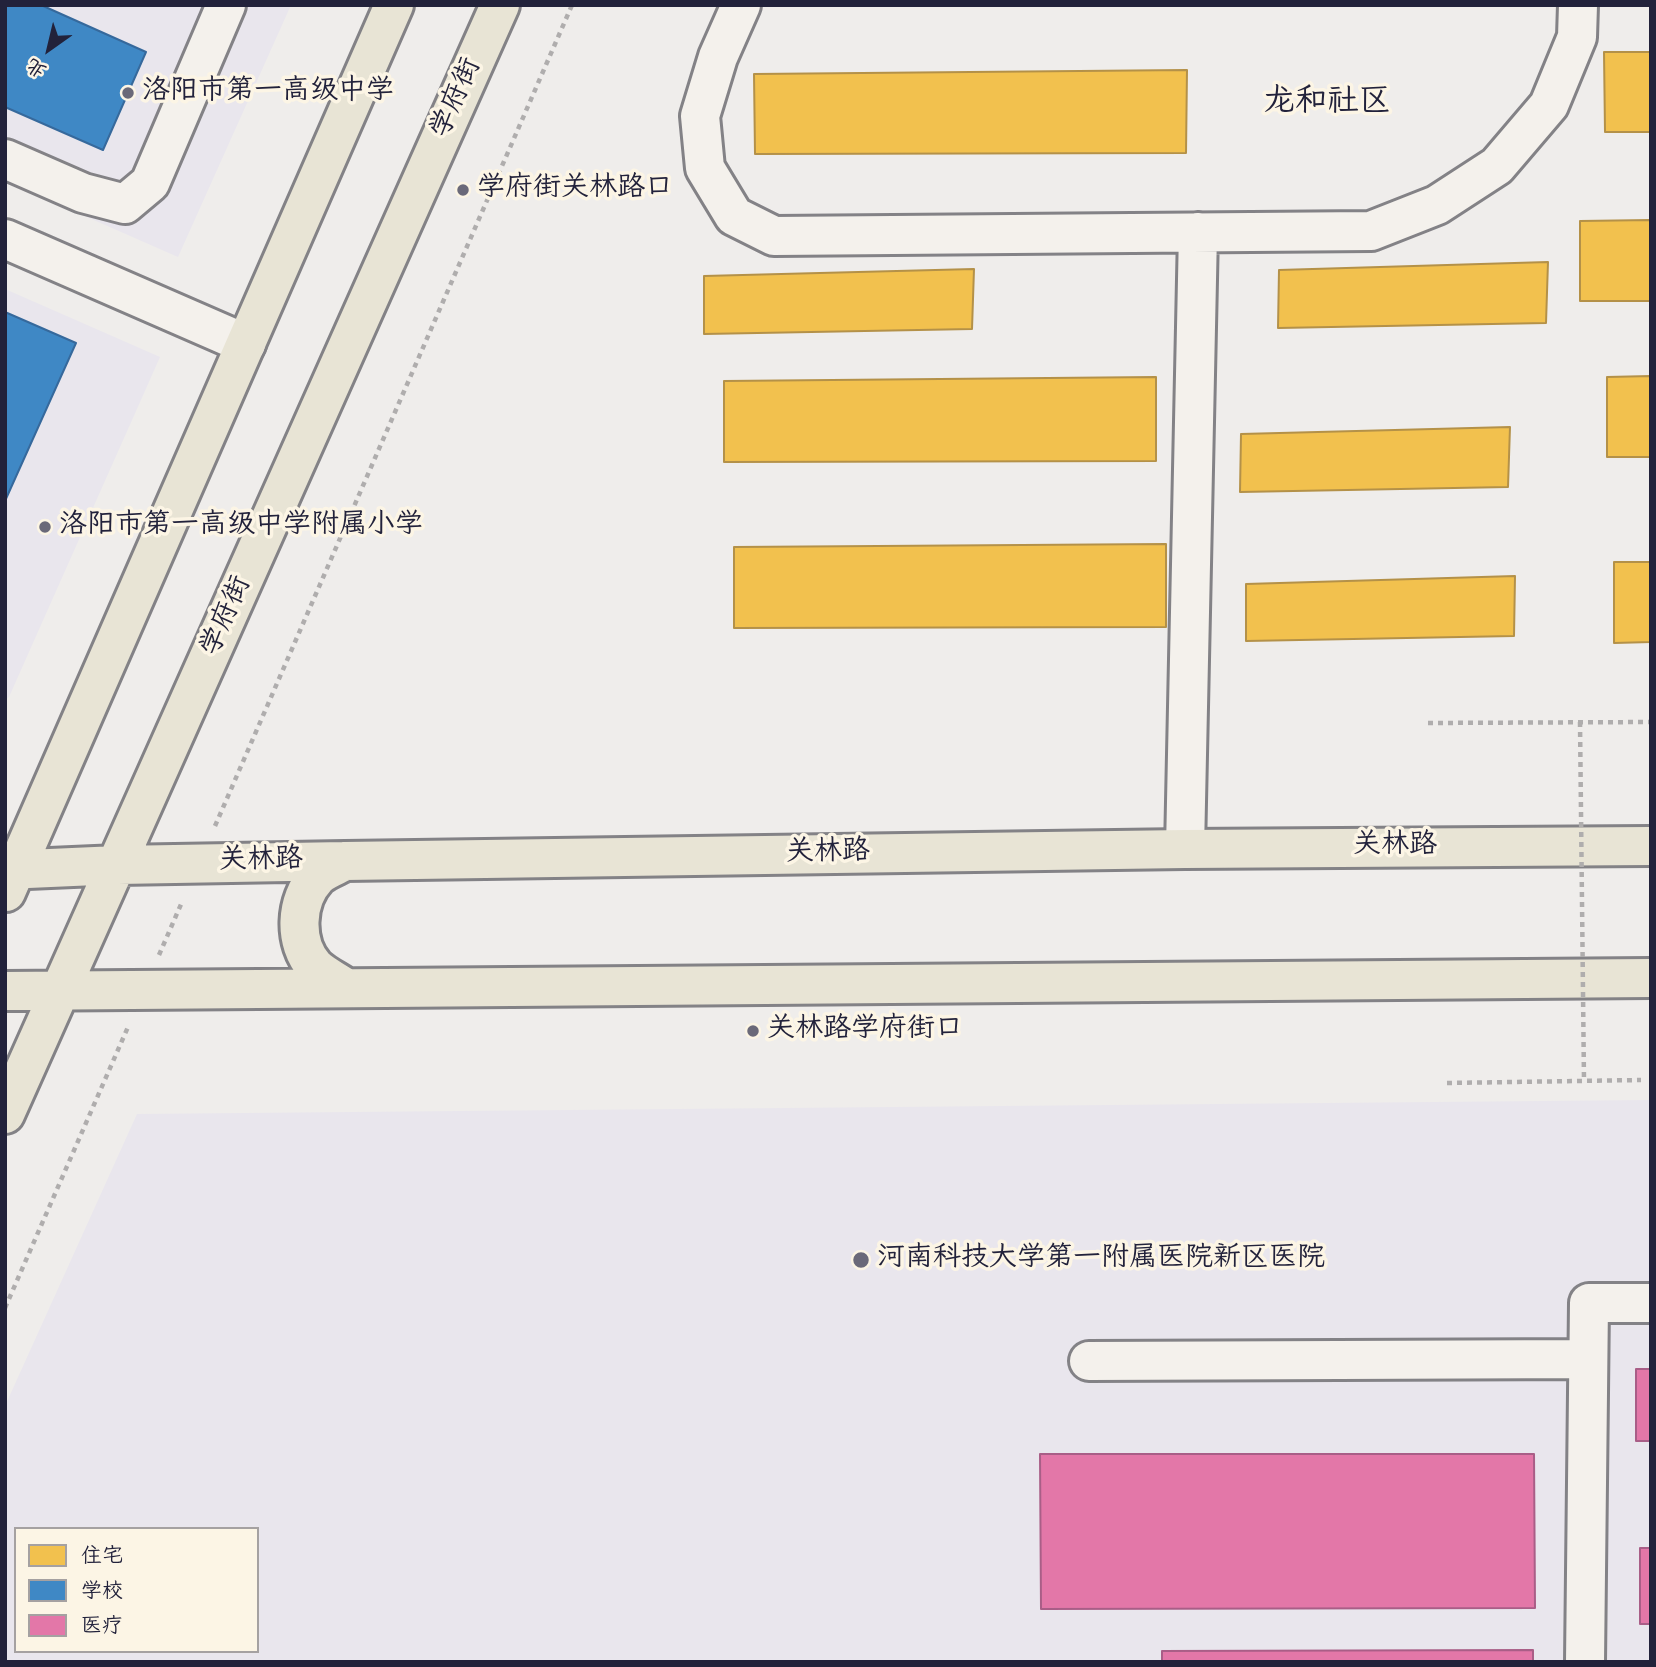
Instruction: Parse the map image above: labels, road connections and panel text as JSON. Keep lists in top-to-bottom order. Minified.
{"streets":{"main road":["学府街","关林路"]},"crossings":[["学府街","关林路"]],"districts":["龙和社区"],"places":["洛阳市第一高级中学","学府街关林路口","洛阳市第一高级中学附属小学","关林路学府街口","河南科技大学第一附属医院新区医院"],"legend":["住宅","学校","医疗"],"north":"bottom left"}
